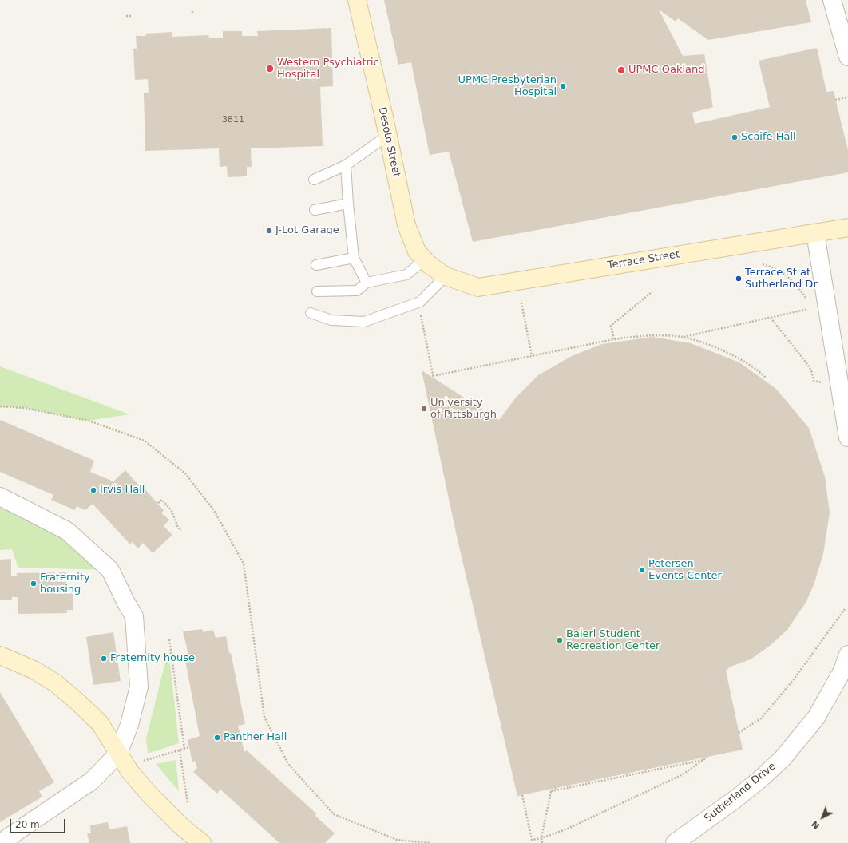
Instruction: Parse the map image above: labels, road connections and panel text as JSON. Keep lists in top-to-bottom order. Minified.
{"streets":{"street":["Desoto Street","Terrace Street","Sutherland Drive"]},"crossings":[["Desoto Street","Terrace Street"]],"places":["Western Psychiatric Hospital","UPMC Oakland","UPMC Presbyterian Hospital","Scaife Hall","J-Lot Garage","Terrace St at Sutherland Dr","University of Pittsburgh","Irvis Hall","Petersen Events Center","Fraternity housing","Baierl Student Recreation Center","Fraternity house","Panther Hall"],"house_numbers":["3811"],"scale_bar":"20 m","north":"bottom left"}
